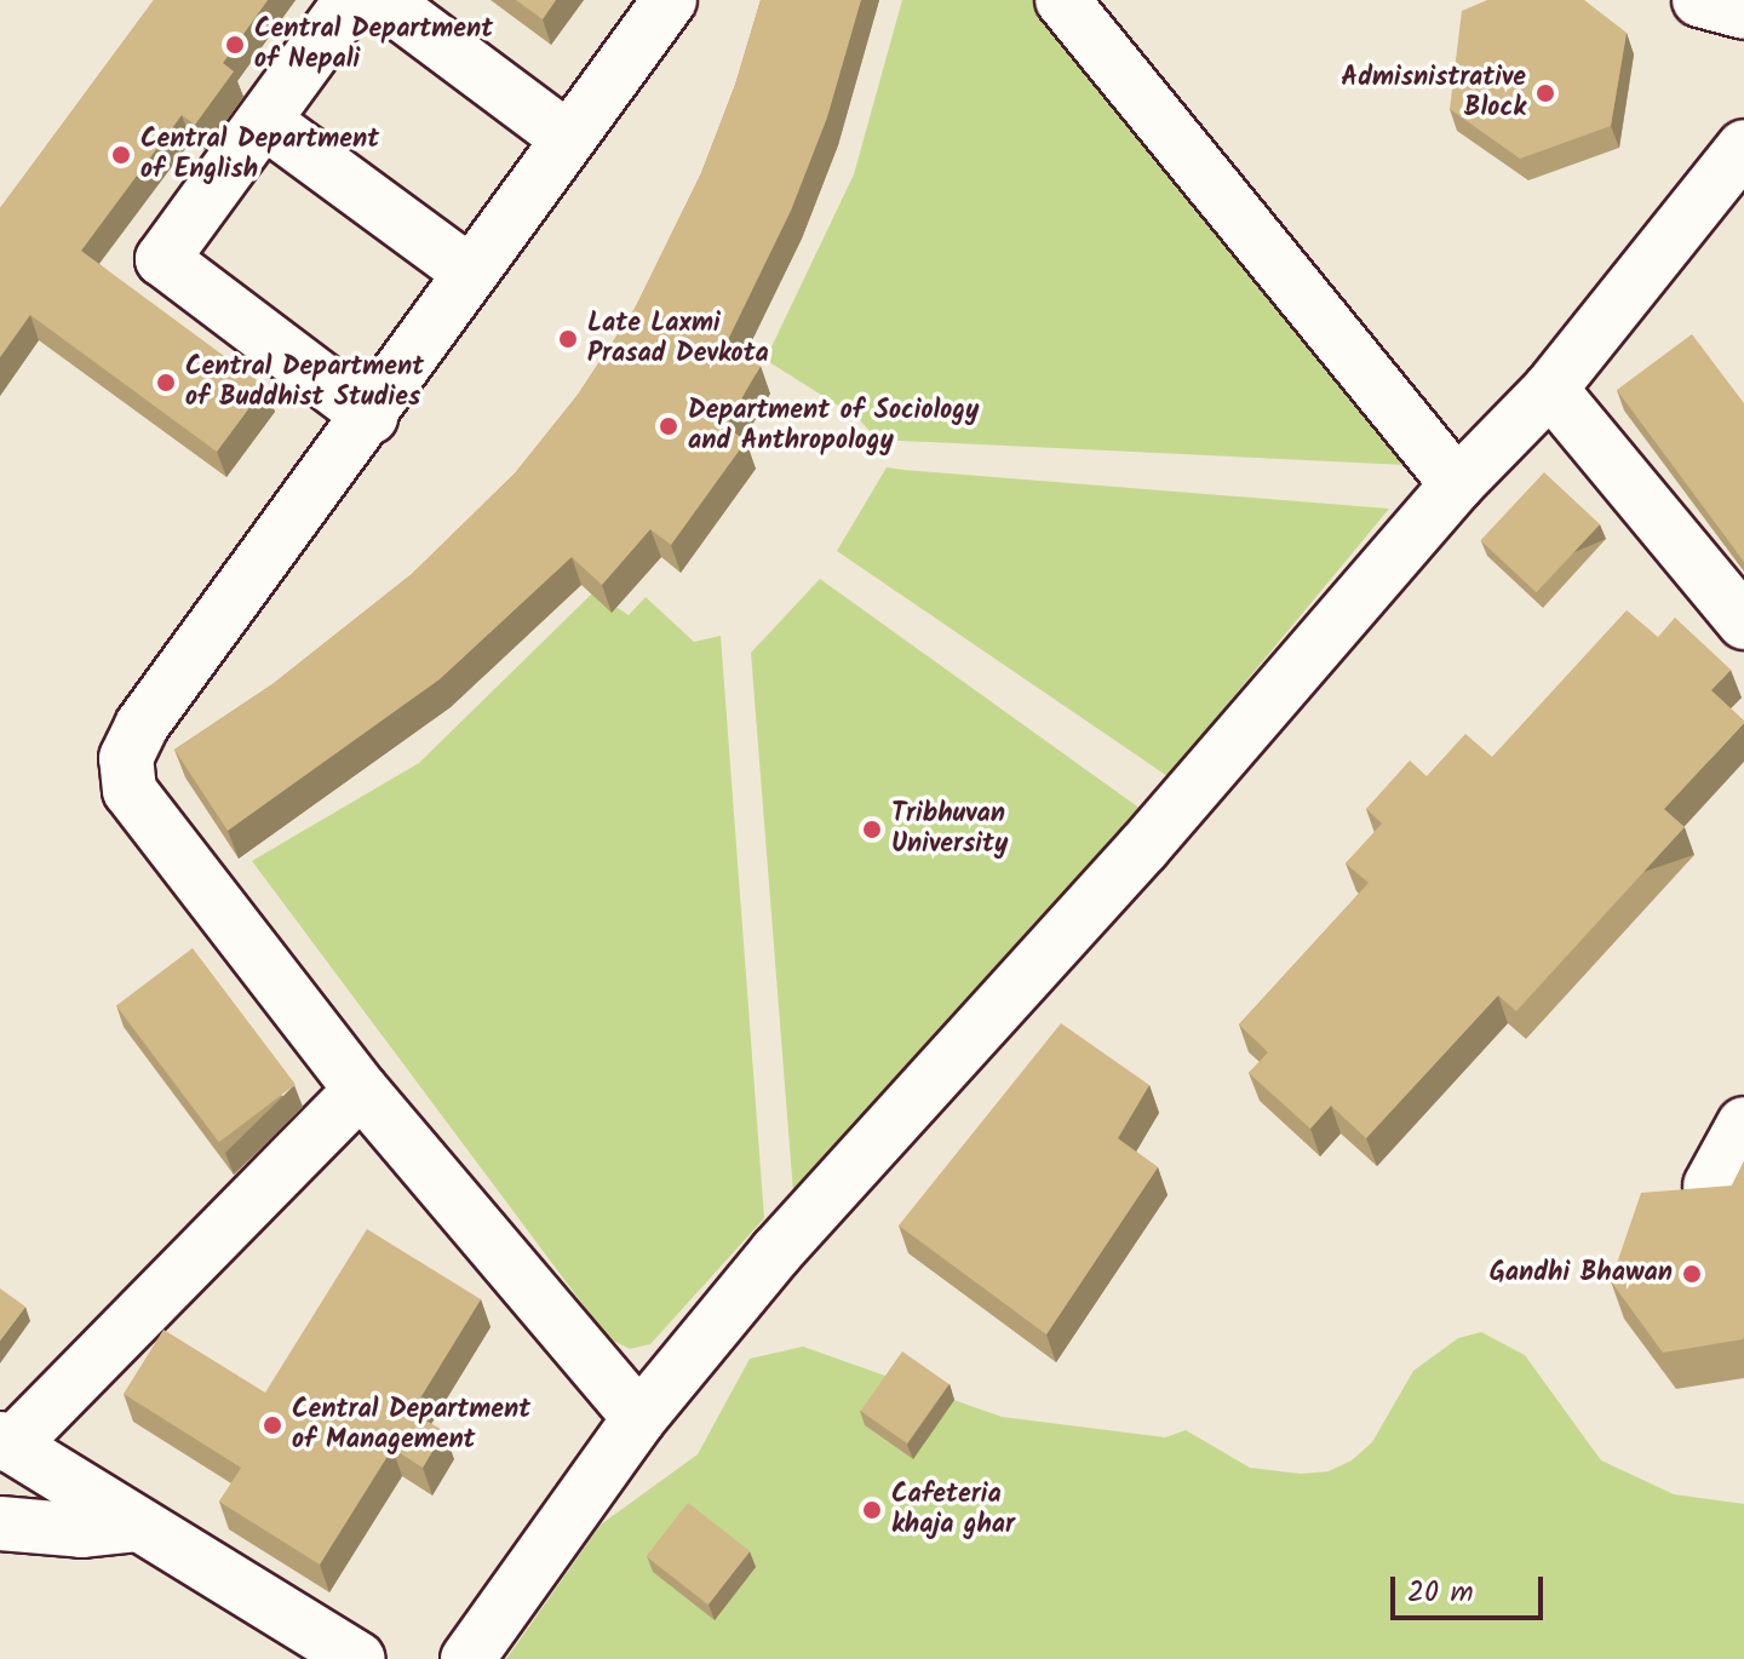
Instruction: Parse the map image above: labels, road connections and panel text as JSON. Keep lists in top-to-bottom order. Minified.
{"places":["Central Department of Nepali","Admisnistrative Block","Central Department of English","Late Laxmi Prasad Devkota","Central Department of Buddhist Studies","Department of Sociology and Anthropology","Tribhuvan University","Gandhi Bhawan","Central Department of Management","Cafeteria khaja ghar"],"scale_bar":"20 m"}
